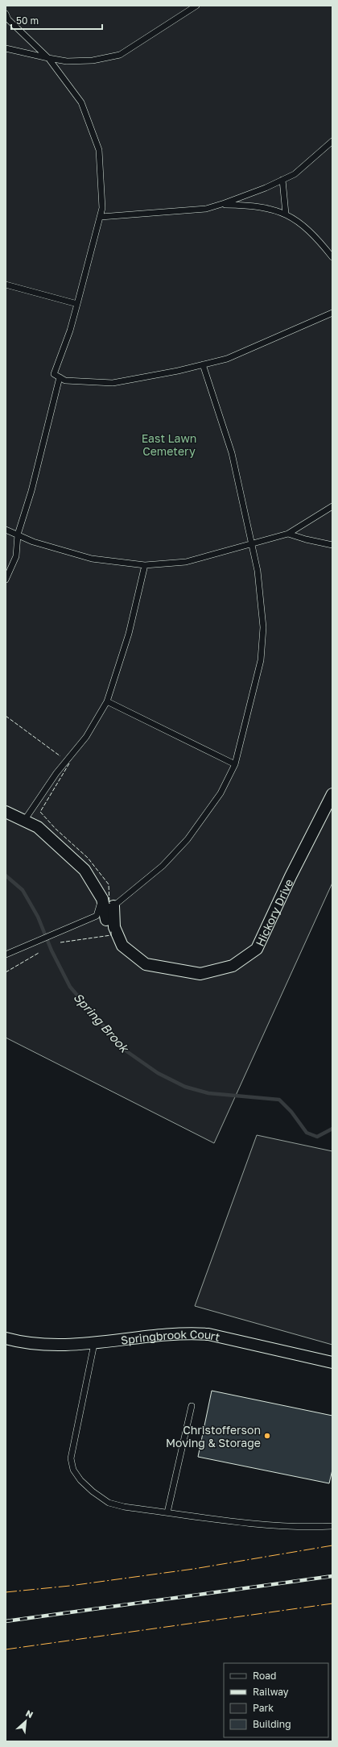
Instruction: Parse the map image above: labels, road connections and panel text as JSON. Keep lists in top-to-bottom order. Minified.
{"streets":{"street":["Hickory Drive","Springbrook Court"]},"water":["Spring Brook"],"parks":["East Lawn Cemetery"],"places":["Christofferson Moving & Storage"],"legend":["Road","Railway","Park","Building"],"scale_bar":"50 m","north":"top right"}
